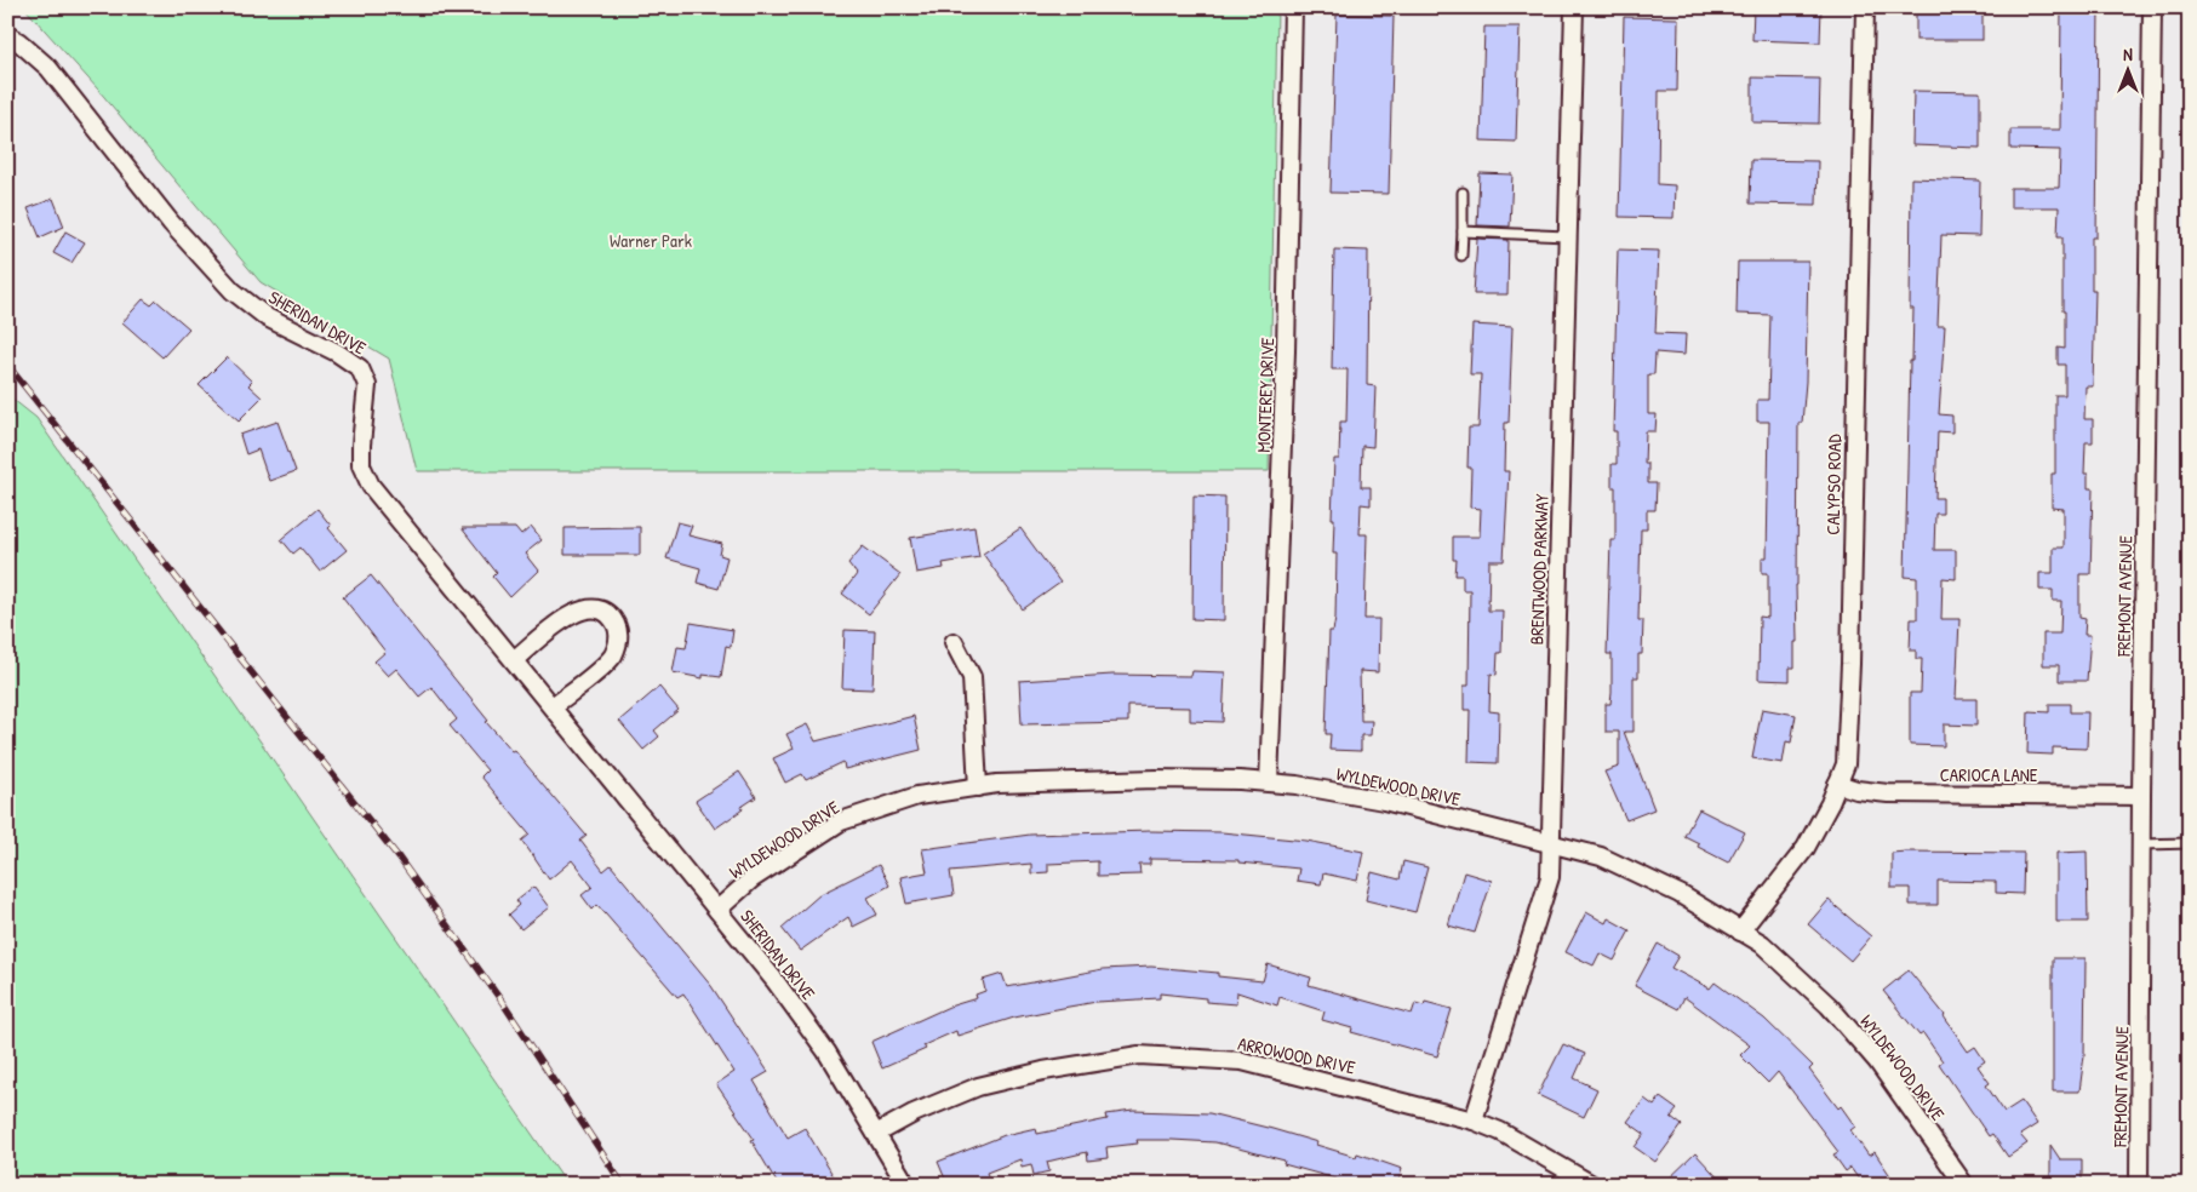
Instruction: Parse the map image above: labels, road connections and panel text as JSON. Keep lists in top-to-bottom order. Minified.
{"streets":{"street":["SHERIDAN DRIVE","MONTEREY DRIVE","CALYPSO ROAD","BRENTWOOD PARKWAY","FREMONT AVENUE","CARIOCA LANE","WYLDEWOOD DRIVE","ARROWOOD DRIVE"]},"crossings":[["SHERIDAN DRIVE","WYLDEWOOD DRIVE"],["SHERIDAN DRIVE","ARROWOOD DRIVE"],["MONTEREY DRIVE","WYLDEWOOD DRIVE"],["CALYPSO ROAD","CARIOCA LANE"],["CALYPSO ROAD","WYLDEWOOD DRIVE"],["BRENTWOOD PARKWAY","WYLDEWOOD DRIVE"],["BRENTWOOD PARKWAY","ARROWOOD DRIVE"],["FREMONT AVENUE","CARIOCA LANE"]],"parks":["Warner Park"],"north":"top"}
